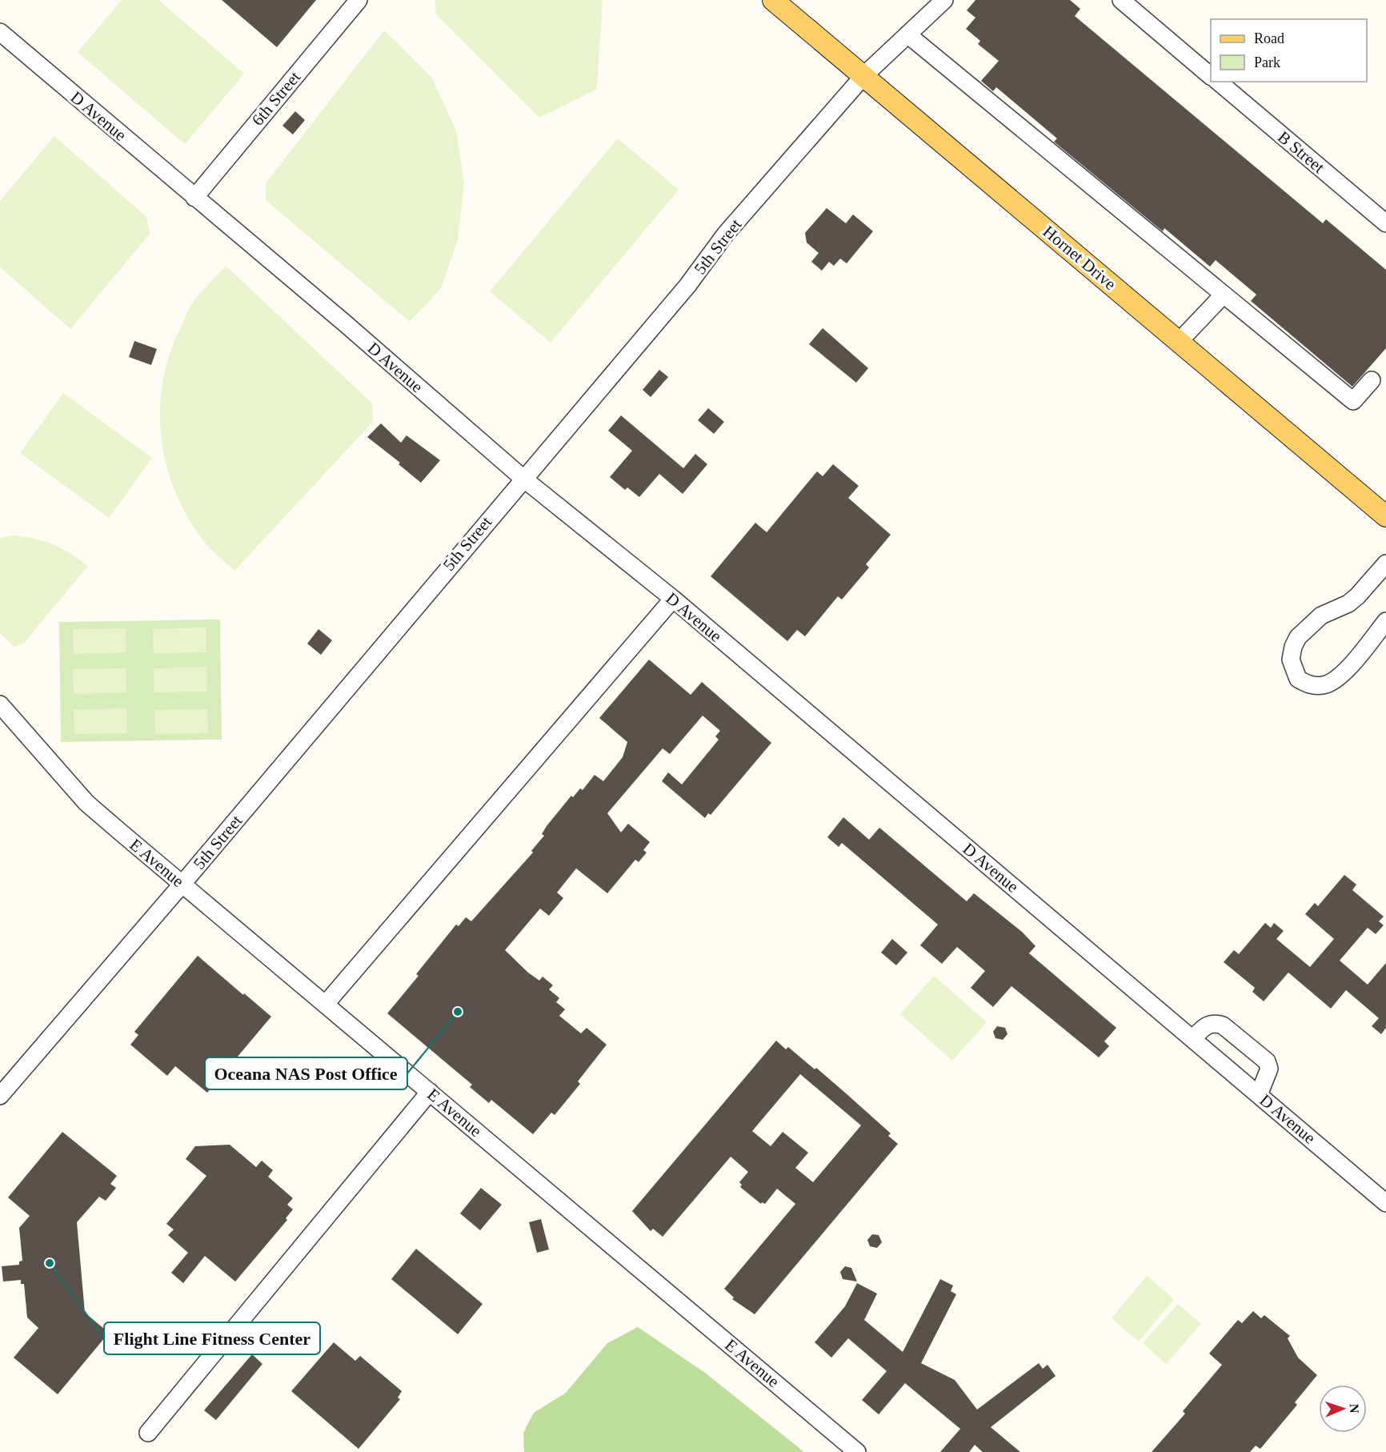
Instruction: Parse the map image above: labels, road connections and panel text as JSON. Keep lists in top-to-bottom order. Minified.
{"streets":{"main road":["Hornet Drive"],"street":["6th Street","D Avenue","B Street","5th Street","E Avenue"]},"crossings":[["6th Street","D Avenue"],["D Avenue","5th Street"],["5th Street","Hornet Drive"],["5th Street","E Avenue"]],"places":["Oceana NAS Post Office","Flight Line Fitness Center"],"legend":["Road","Park"],"north":"right"}
